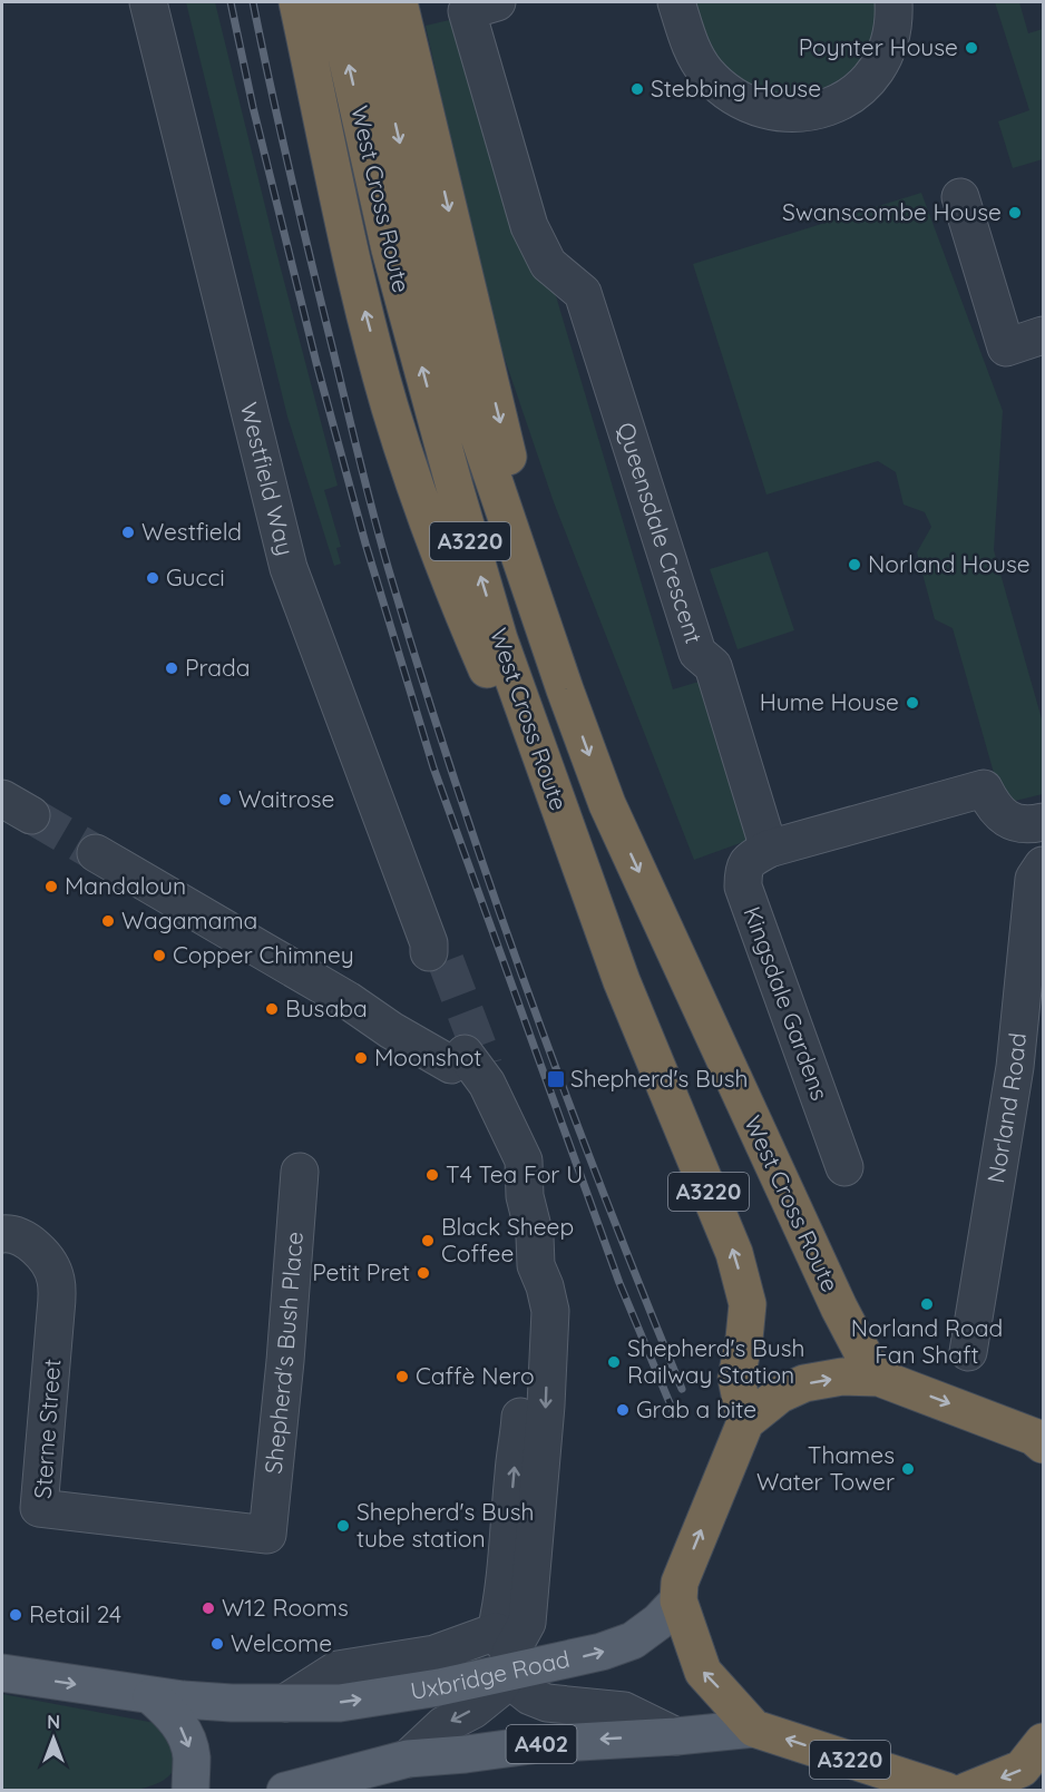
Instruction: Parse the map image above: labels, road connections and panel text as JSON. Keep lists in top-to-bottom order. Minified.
{"streets":{"highway":["West Cross Route","A3220"],"main road":["Uxbridge Road","A402"],"street":["Westfield Way","Queensdale Crescent","Kingsdale Gardens","Norland Road","Shepherd's Bush Place","Sterne Street"]},"crossings":[["West Cross Route","A3220"],["Queensdale Crescent","Kingsdale Gardens"],["A3220","Uxbridge Road"],["A3220","A402"],["Shepherd's Bush Place","Sterne Street"]],"places":{"other":["Poynter House","Stebbing House","Swanscombe House","Westfield","Norland House","Gucci","Prada","Hume House","Waitrose","Mandaloun","Wagamama","Copper Chimney","Busaba","Moonshot","T4 Tea For U","Black Sheep Coffee","Petit Pret","Norland Road Fan Shaft","Shepherd's Bush Railway Station","Caffè Nero","Grab a bite","Thames Water Tower","Shepherd's Bush tube station","W12 Rooms","Retail 24","Welcome"],"transit":["Shepherd's Bush"]},"north":"top"}
